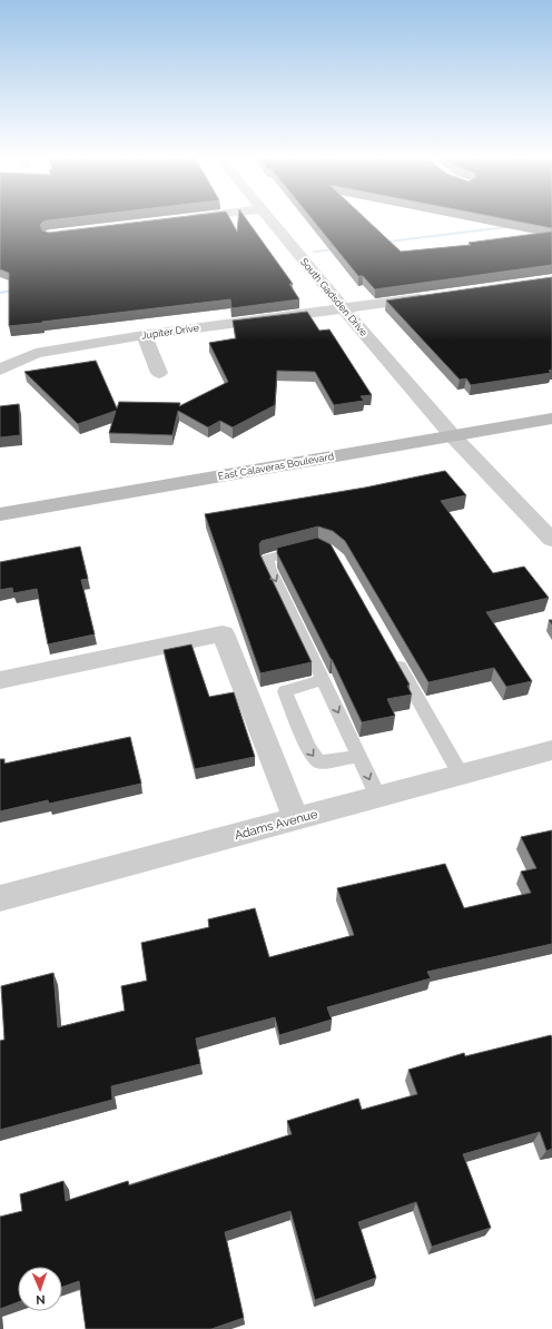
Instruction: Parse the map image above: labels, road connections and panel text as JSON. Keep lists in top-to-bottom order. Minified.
{"streets":{"main road":["East Calaveras Boulevard"],"street":["South Gadsden Drive","Jupiter Drive","Adams Avenue"]},"crossings":[["South Gadsden Drive","Jupiter Drive"],["South Gadsden Drive","East Calaveras Boulevard"]],"north":"bottom"}
